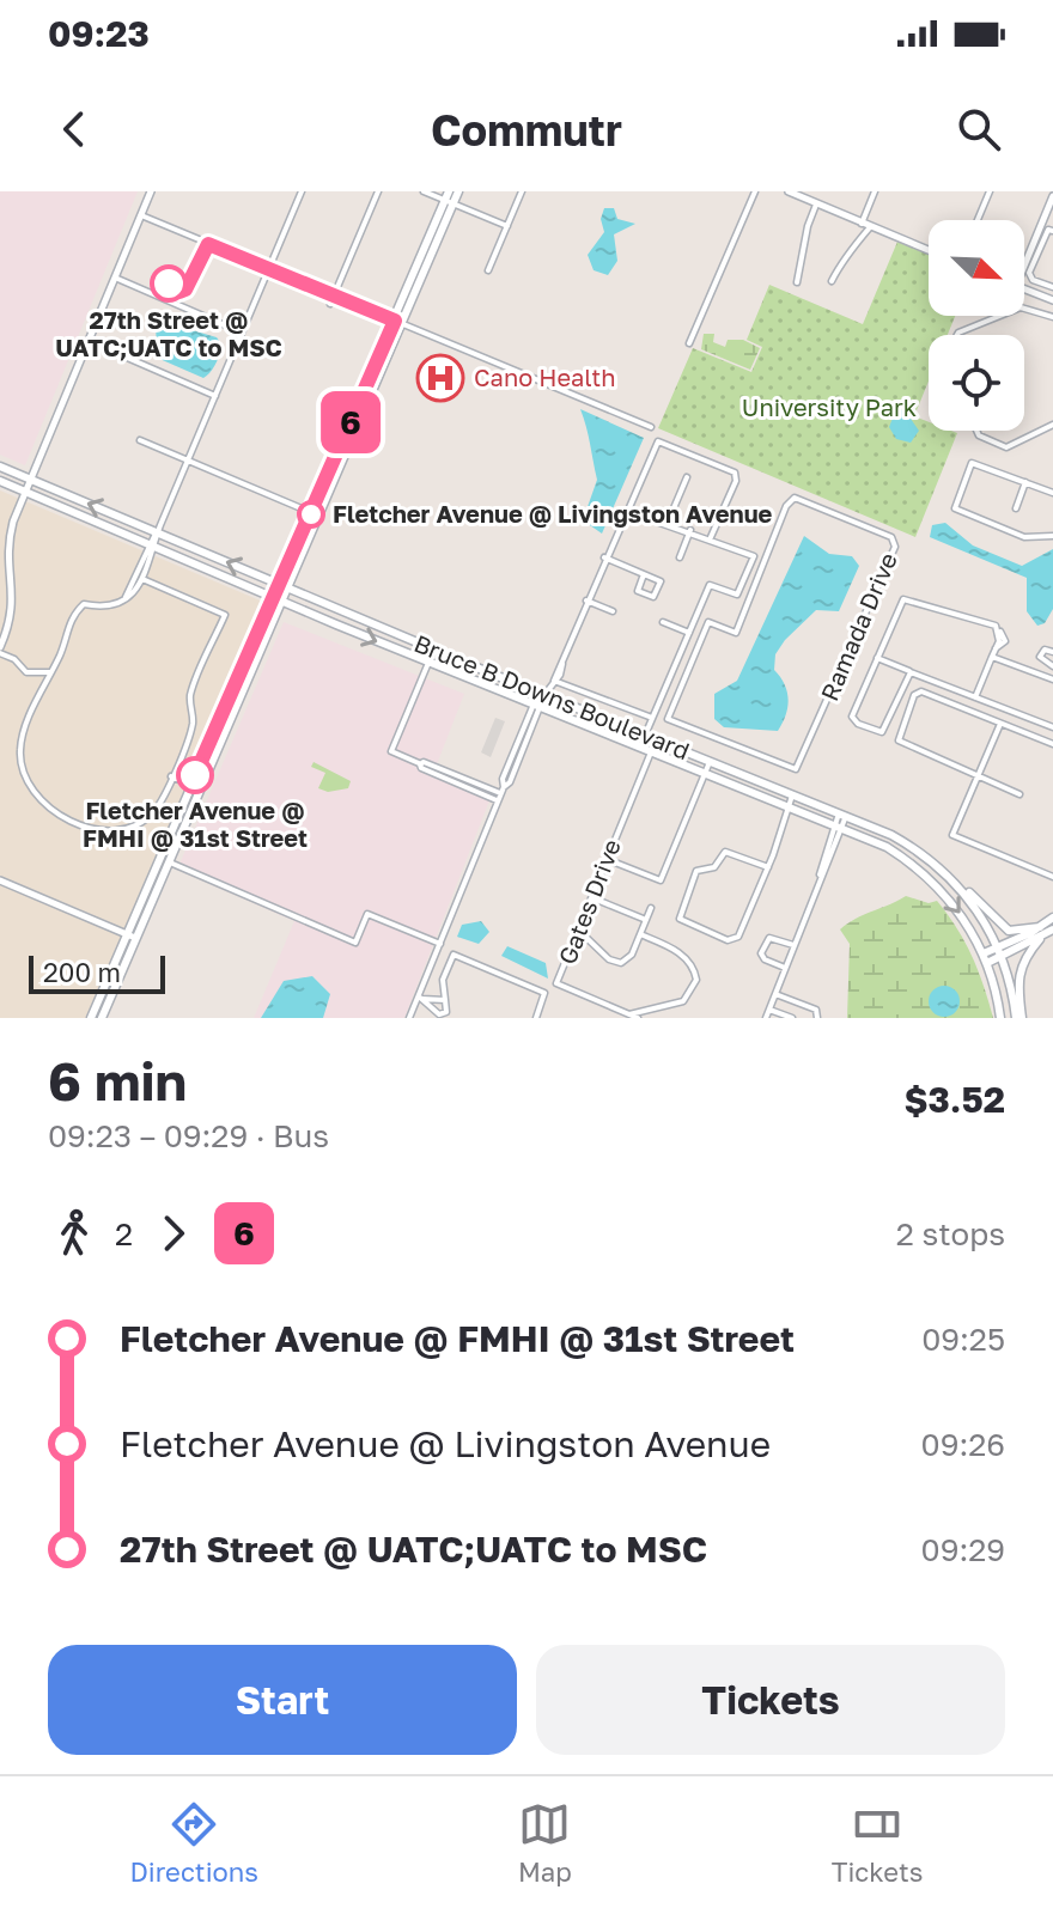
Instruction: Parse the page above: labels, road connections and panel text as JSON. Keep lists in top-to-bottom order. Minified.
{"streets":{"main road":["Bruce B Downs Boulevard"],"street":["Ramada Drive","Gates Drive"]},"crossings":[["Bruce B Downs Boulevard","Gates Drive"]],"parks":["University Park"],"places":{"other":["27th Street @ UATC;UATC to MSC","Fletcher Avenue @ Livingston Avenue","Fletcher Avenue @ FMHI @ 31st Street"],"hospital":["Cano Health"]},"lines":["bus line 6"],"scale_bar":"200 m","north":"bottom right","page":{"status":"09:23","header":"Commutr","on_map":"6","scale":"200 m","heading":["6 min","09:23 – 09:29 · Bus","$3.52"],"legs":["2","6","2 stops"],"list":[{"name":"Fletcher Avenue @ FMHI @ 31st Street","value":"09:25"},{"name":"Fletcher Avenue @ Livingston Avenue","value":"09:26"},{"name":"27th Street @ UATC;UATC to MSC","value":"09:29"}],"buttons":["Start","Tickets"],"tabs":["Directions","Map","Tickets"]}}
